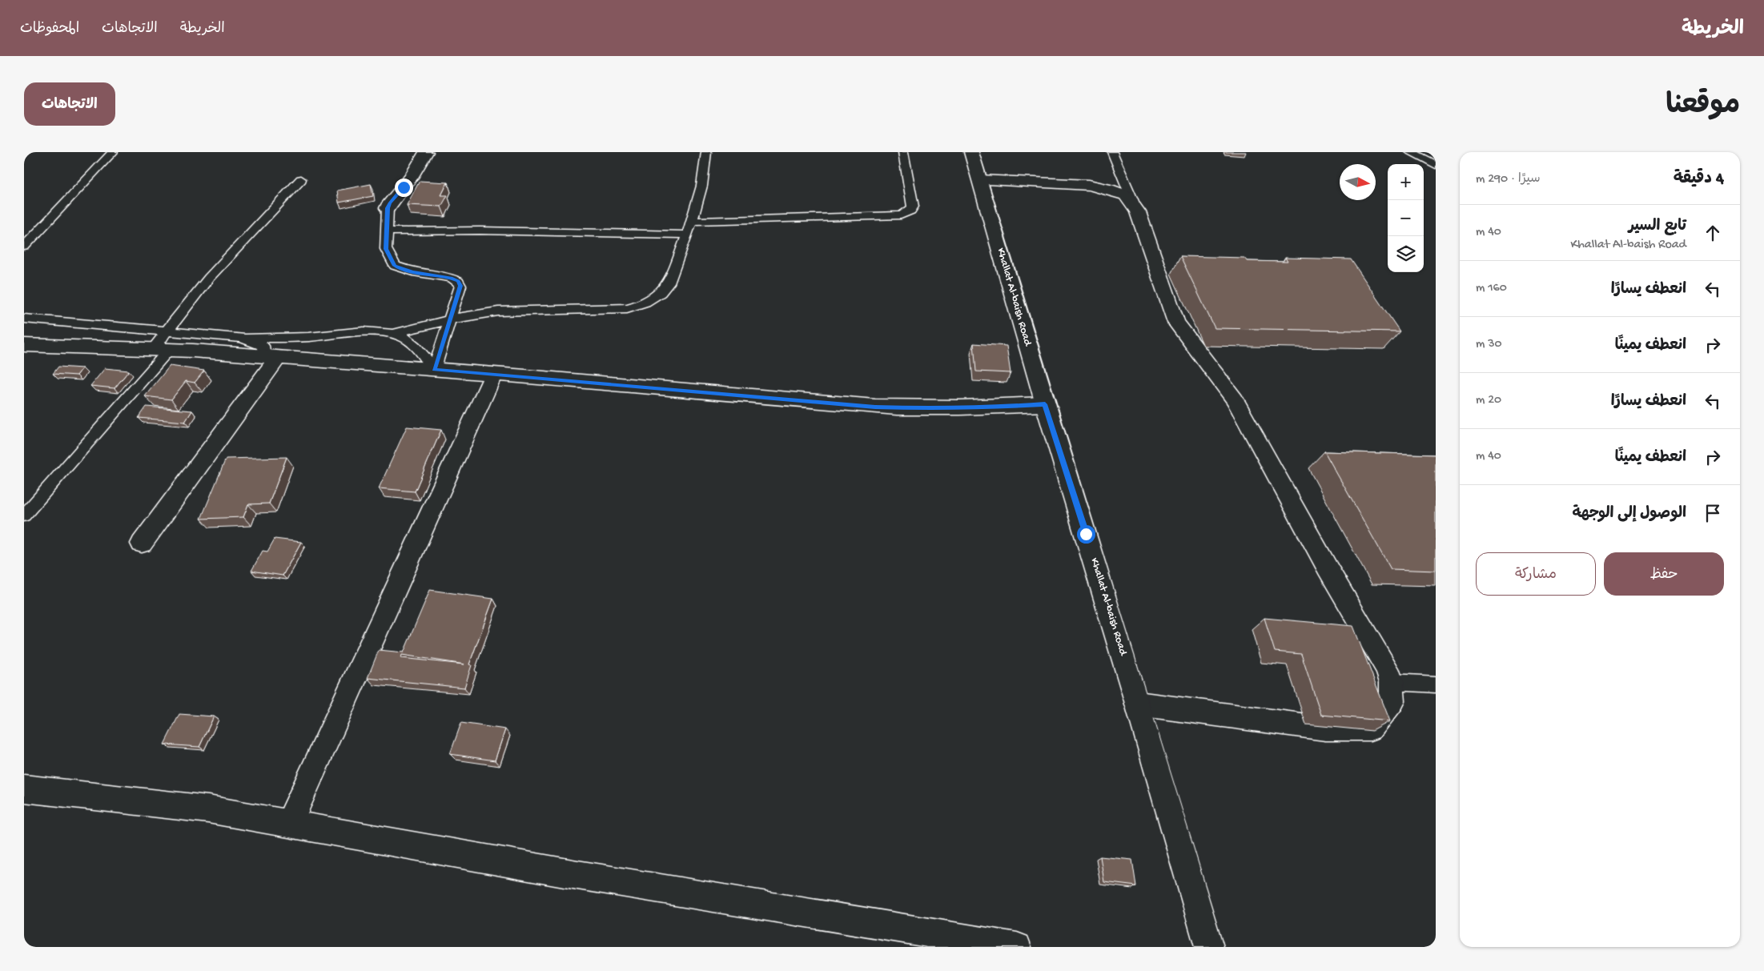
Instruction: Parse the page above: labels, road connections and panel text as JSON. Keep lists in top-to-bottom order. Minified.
{"streets":{"street":["Khallat Al-baish Road"]},"north":"right","page":{"header":"الخريطة","nav":["الخريطة","الاتجاهات","المحفوظات"],"title":"موقعنا","buttons":["الاتجاهات",["حفظ","مشاركة"]],"heading":["4 دقيقة","سيرًا · 290 m"],"map_buttons":["+","−"],"list":[["تابع السير","Khallat Al-baish Road","40 m"],["انعطف يسارًا","160 m"],["انعطف يمينًا","30 m"],["انعطف يسارًا","20 m"],["انعطف يمينًا","40 m"],"الوصول إلى الوجهة"]}}
